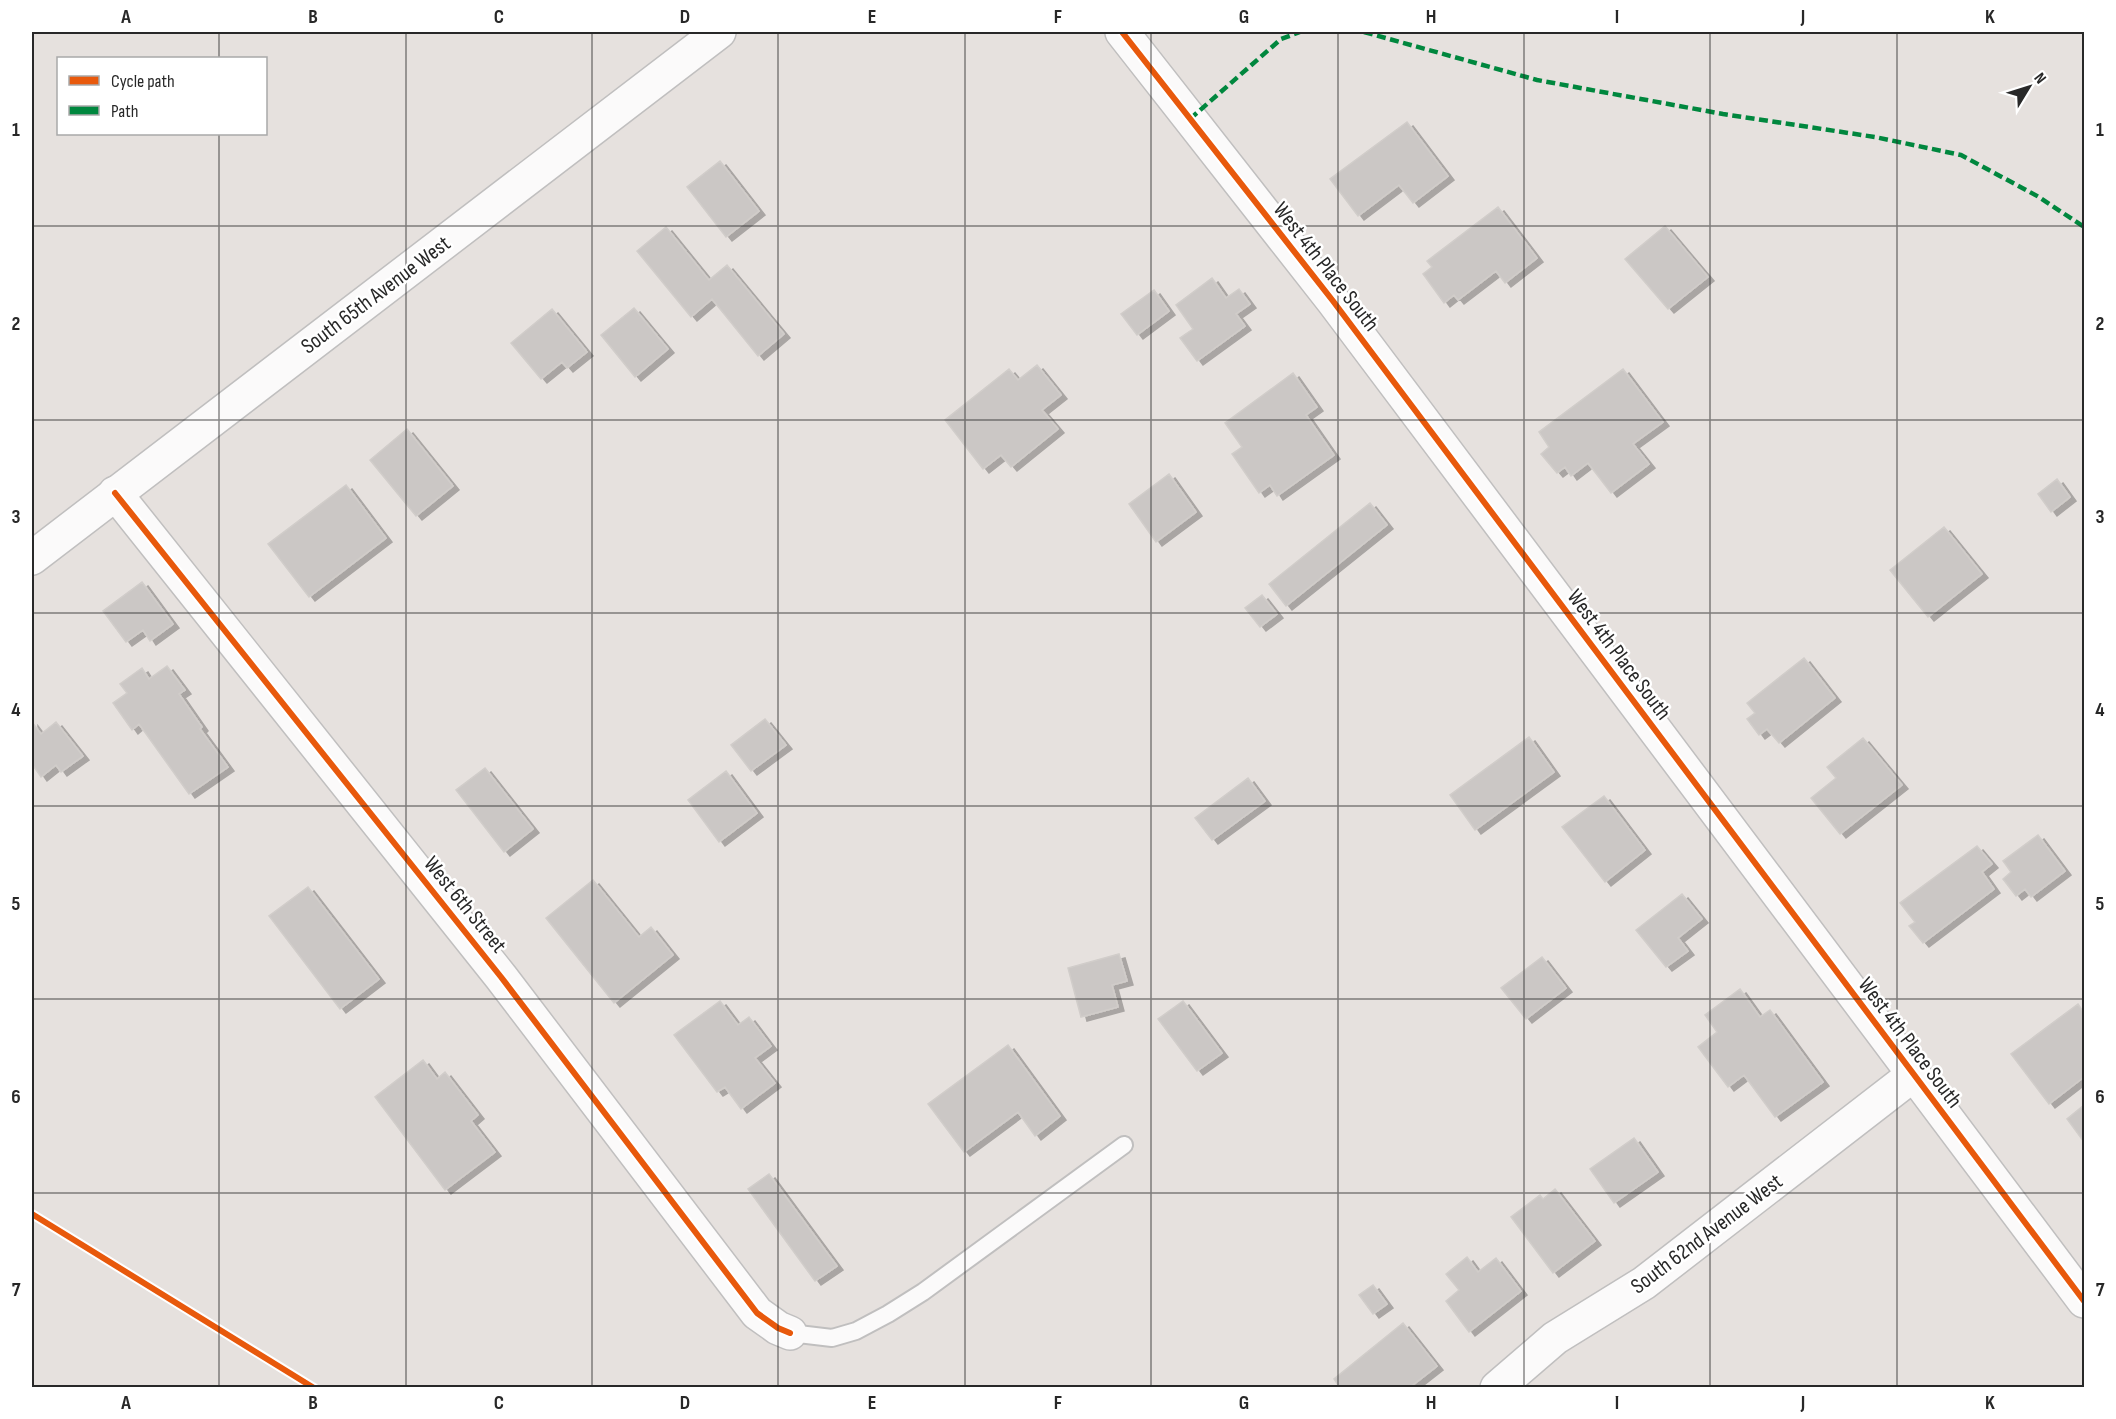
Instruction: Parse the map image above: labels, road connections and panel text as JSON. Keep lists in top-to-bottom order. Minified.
{"streets":{"street":["West 4th Place South","South 65th Avenue West","West 6th Street","South 62nd Avenue West"]},"crossings":[["West 4th Place South","South 62nd Avenue West"],["South 65th Avenue West","West 6th Street"]],"legend":["Cycle path","Path"],"north":"top right","grid":{"columns":["A","B","C","D","E","F","G","H","I","J","K"],"rows":["1","2","3","4","5","6","7"]}}
